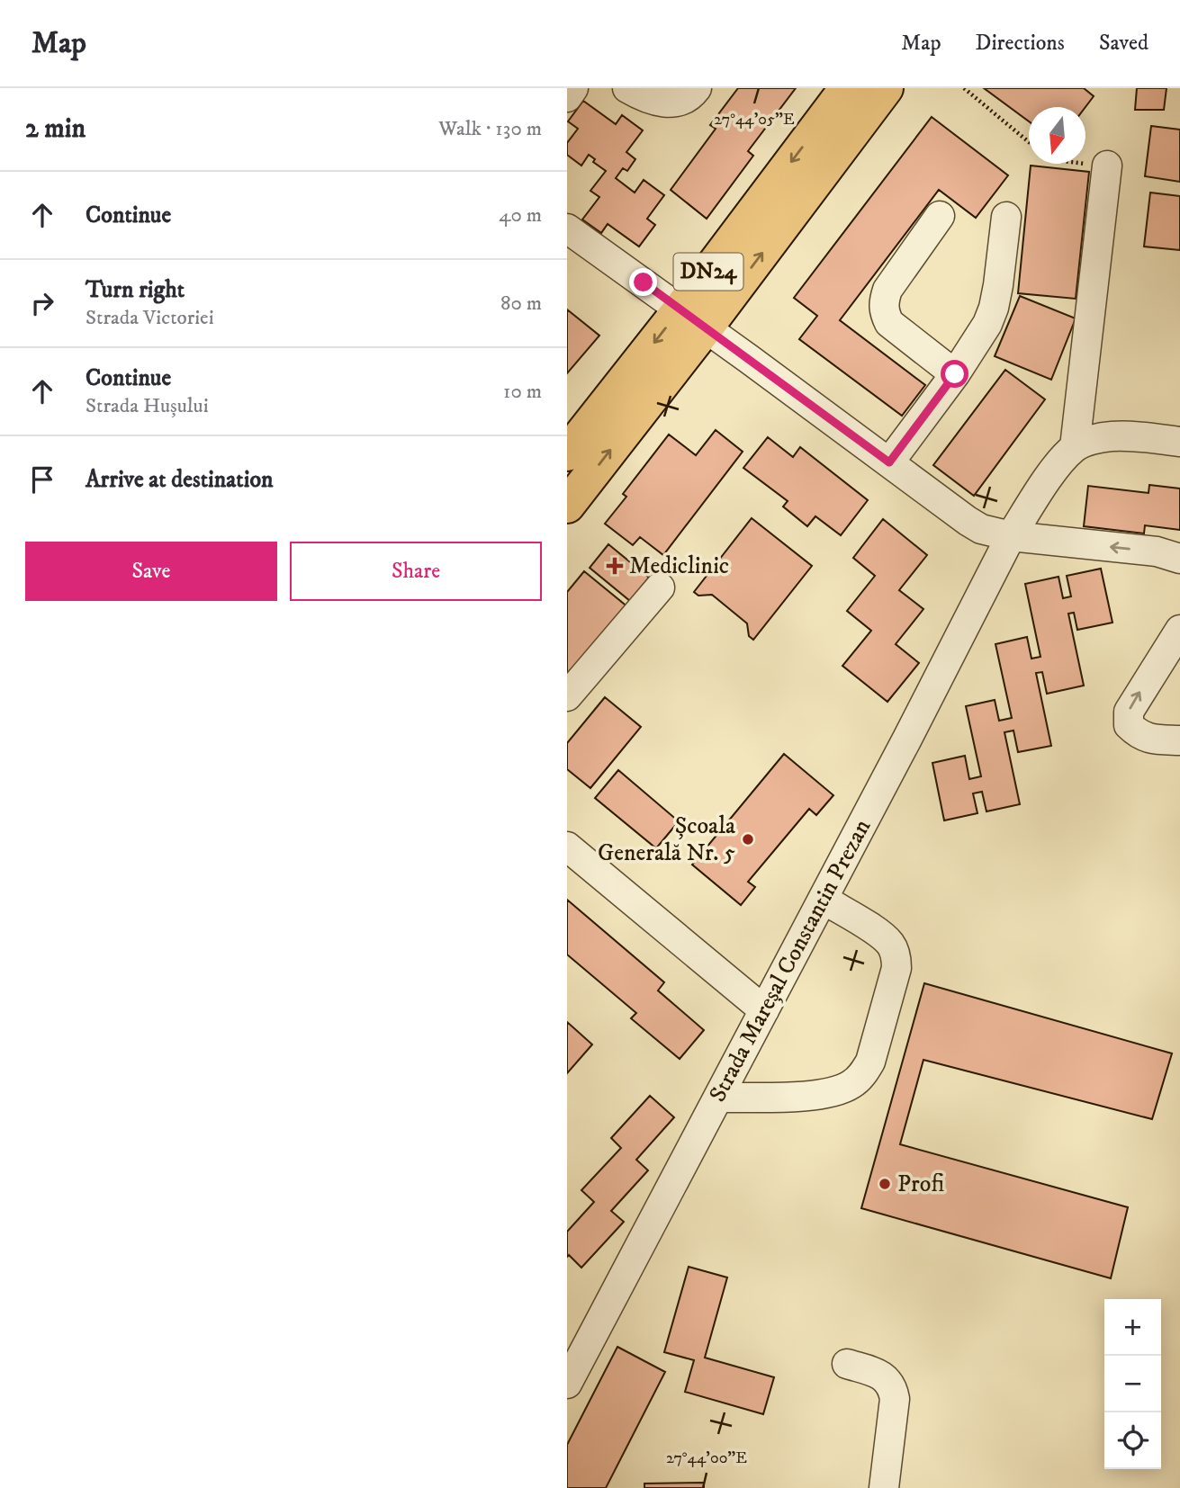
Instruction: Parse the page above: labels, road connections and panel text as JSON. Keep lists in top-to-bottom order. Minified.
{"streets":{"main road":["DN24"],"street":["Strada Mareșal Constantin Prezan"]},"places":{"health":["Mediclinic"],"other":["Școala Generală Nr. 5","Profi"]},"north":"bottom","page":{"header":"Map","nav":["Map","Directions","Saved"],"heading":["2 min","Walk · 130 m"],"list":[["Continue","40 m"],["Turn right","Strada Victoriei","80 m"],["Continue","Strada Hușului","10 m"],"Arrive at destination"],"buttons":["Save","Share"],"map_buttons":["+","−"]},"coordinates":["27°44'05\"E","27°44'00\"E"]}
